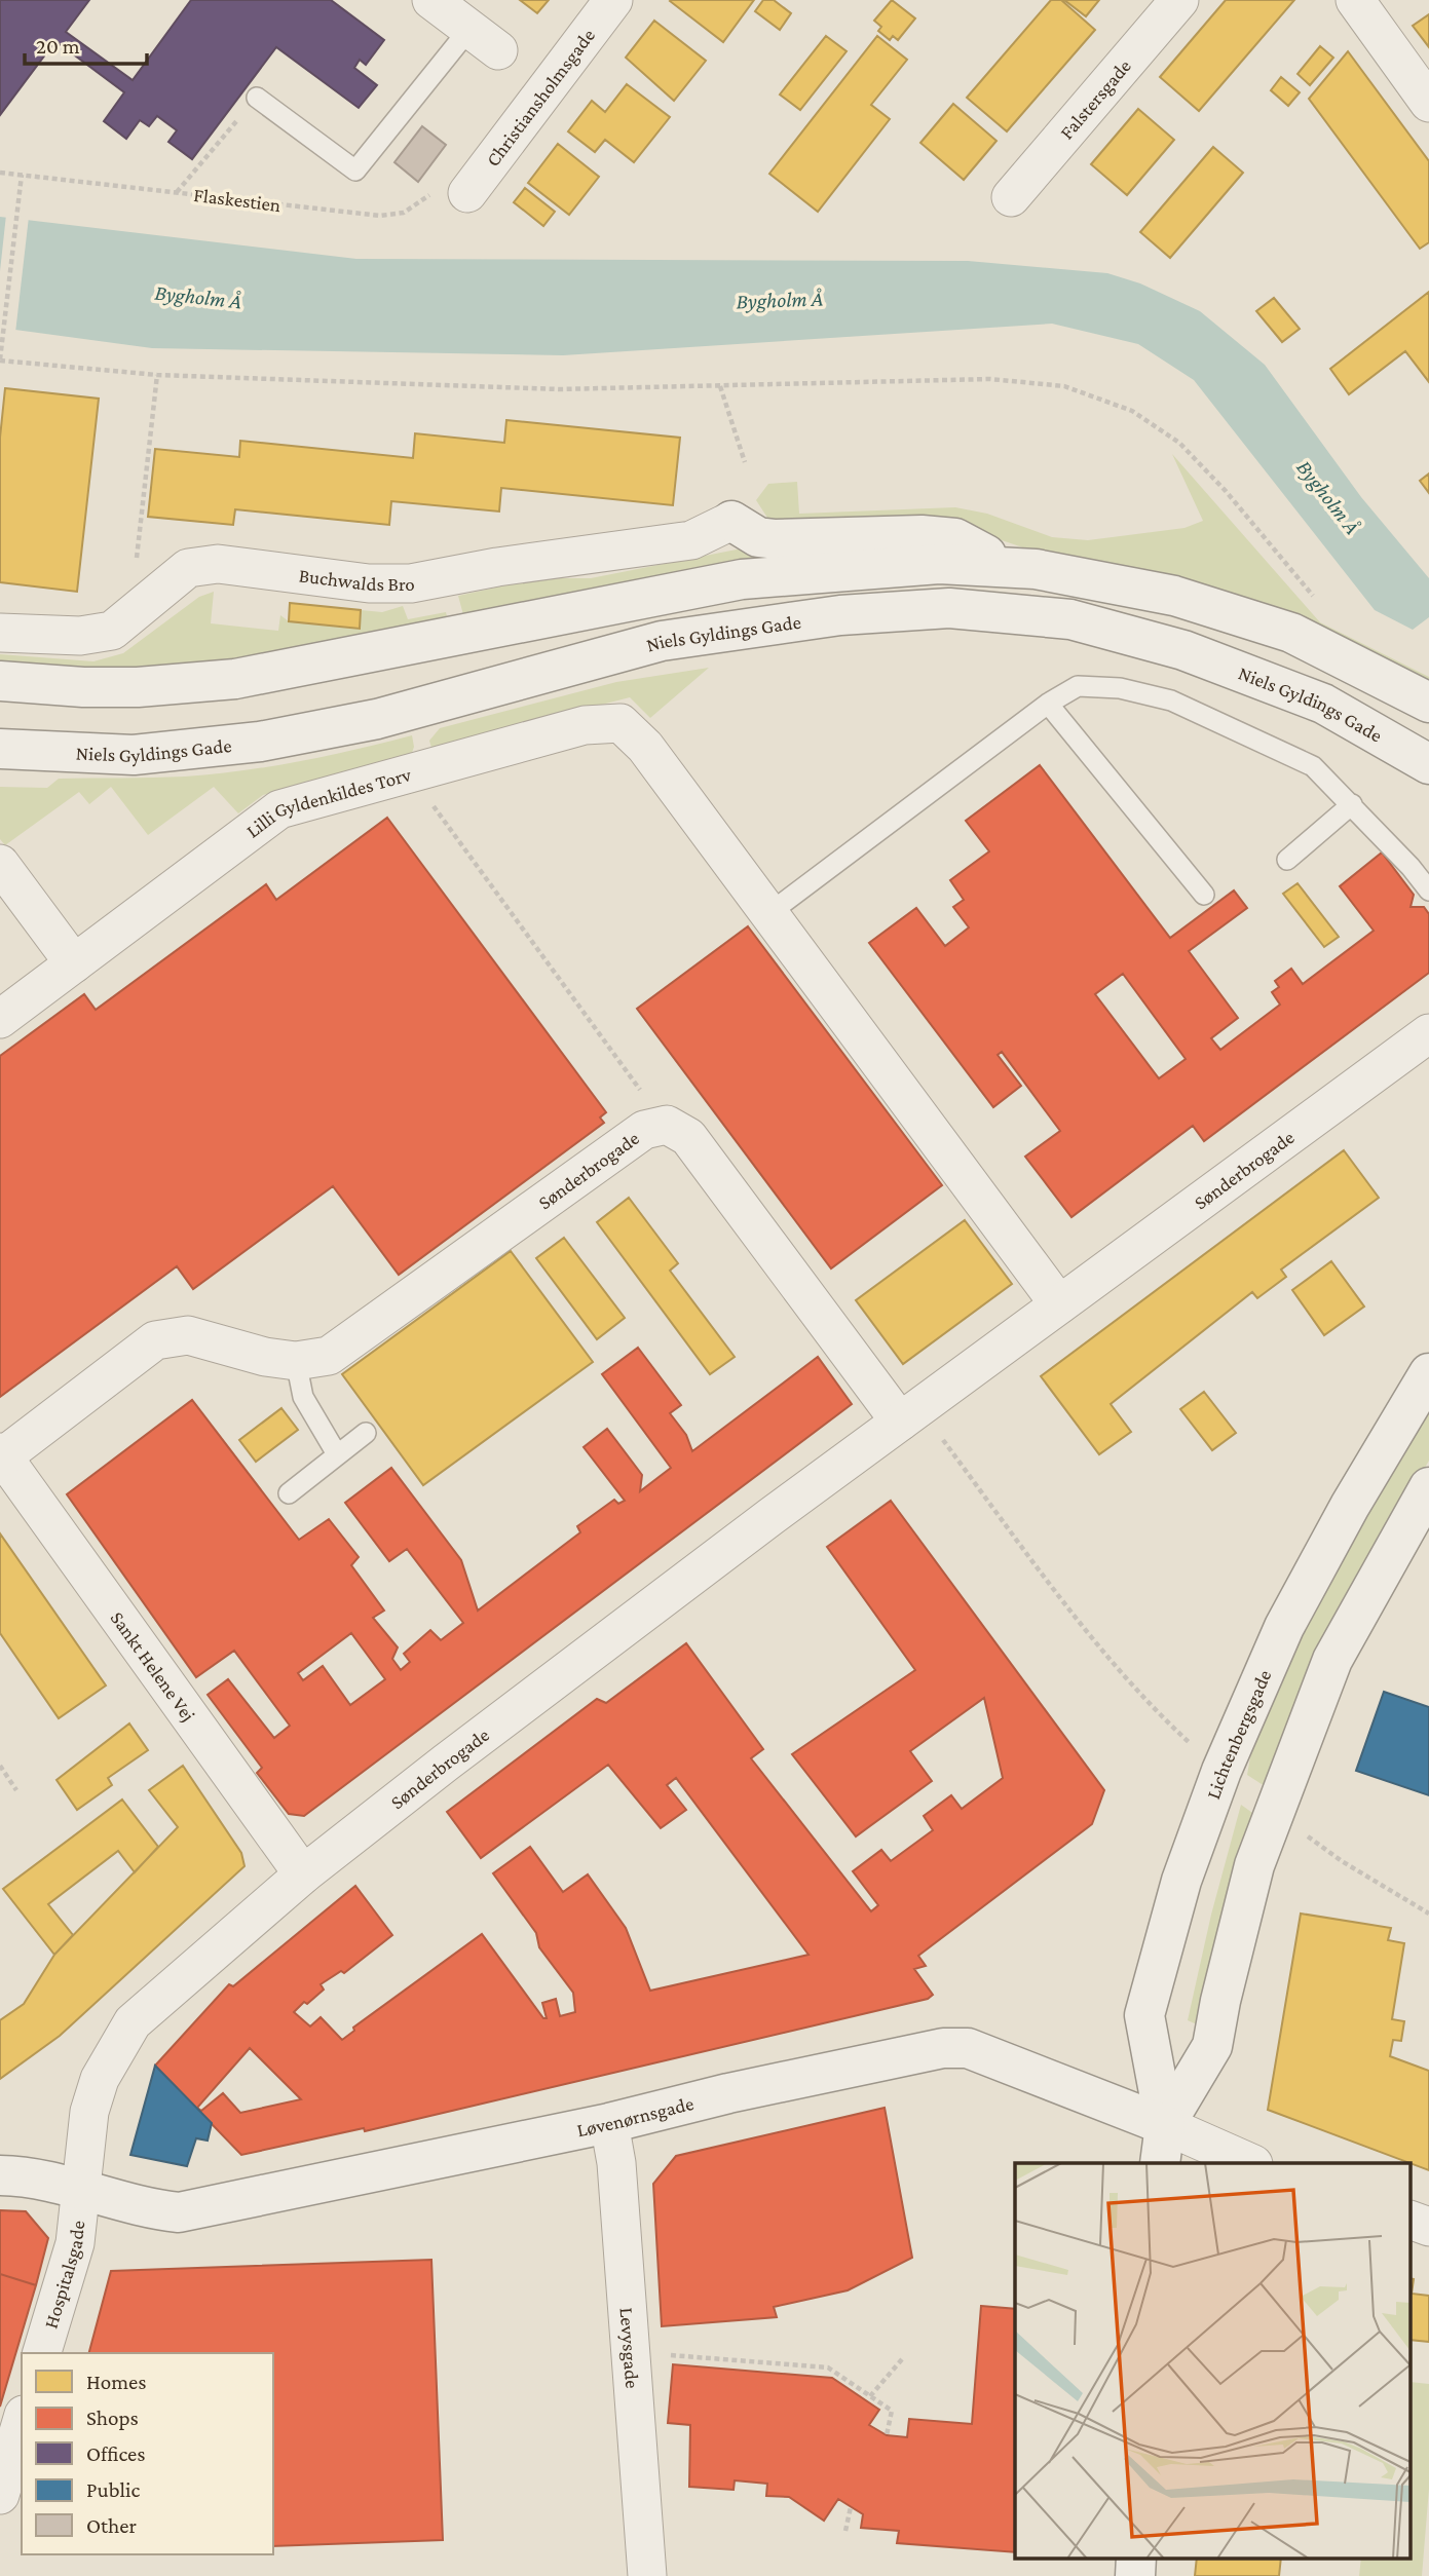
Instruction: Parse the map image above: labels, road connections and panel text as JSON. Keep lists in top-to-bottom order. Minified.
{"streets":{"street":["Christiansholmsgade","Falstersgade","Buchwalds Bro","Niels Gyldings Gade","Lilli Gyldenkildes Torv","Sønderbrogade","Sankt Helene Vej","Lichtenbergsgade","Løvenørnsgade","Hospitalsgade","Levysgade"],"path":["Flaskestien"]},"crossings":[["Christiansholmsgade","Flaskestien"],["Sønderbrogade","Sankt Helene Vej"],["Sønderbrogade","Løvenørnsgade"],["Sønderbrogade","Hospitalsgade"],["Lichtenbergsgade","Løvenørnsgade"],["Løvenørnsgade","Hospitalsgade"],["Løvenørnsgade","Levysgade"]],"water":["Bygholm Å"],"legend":["Homes","Shops","Offices","Public","Other"],"scale_bar":"20 m"}
